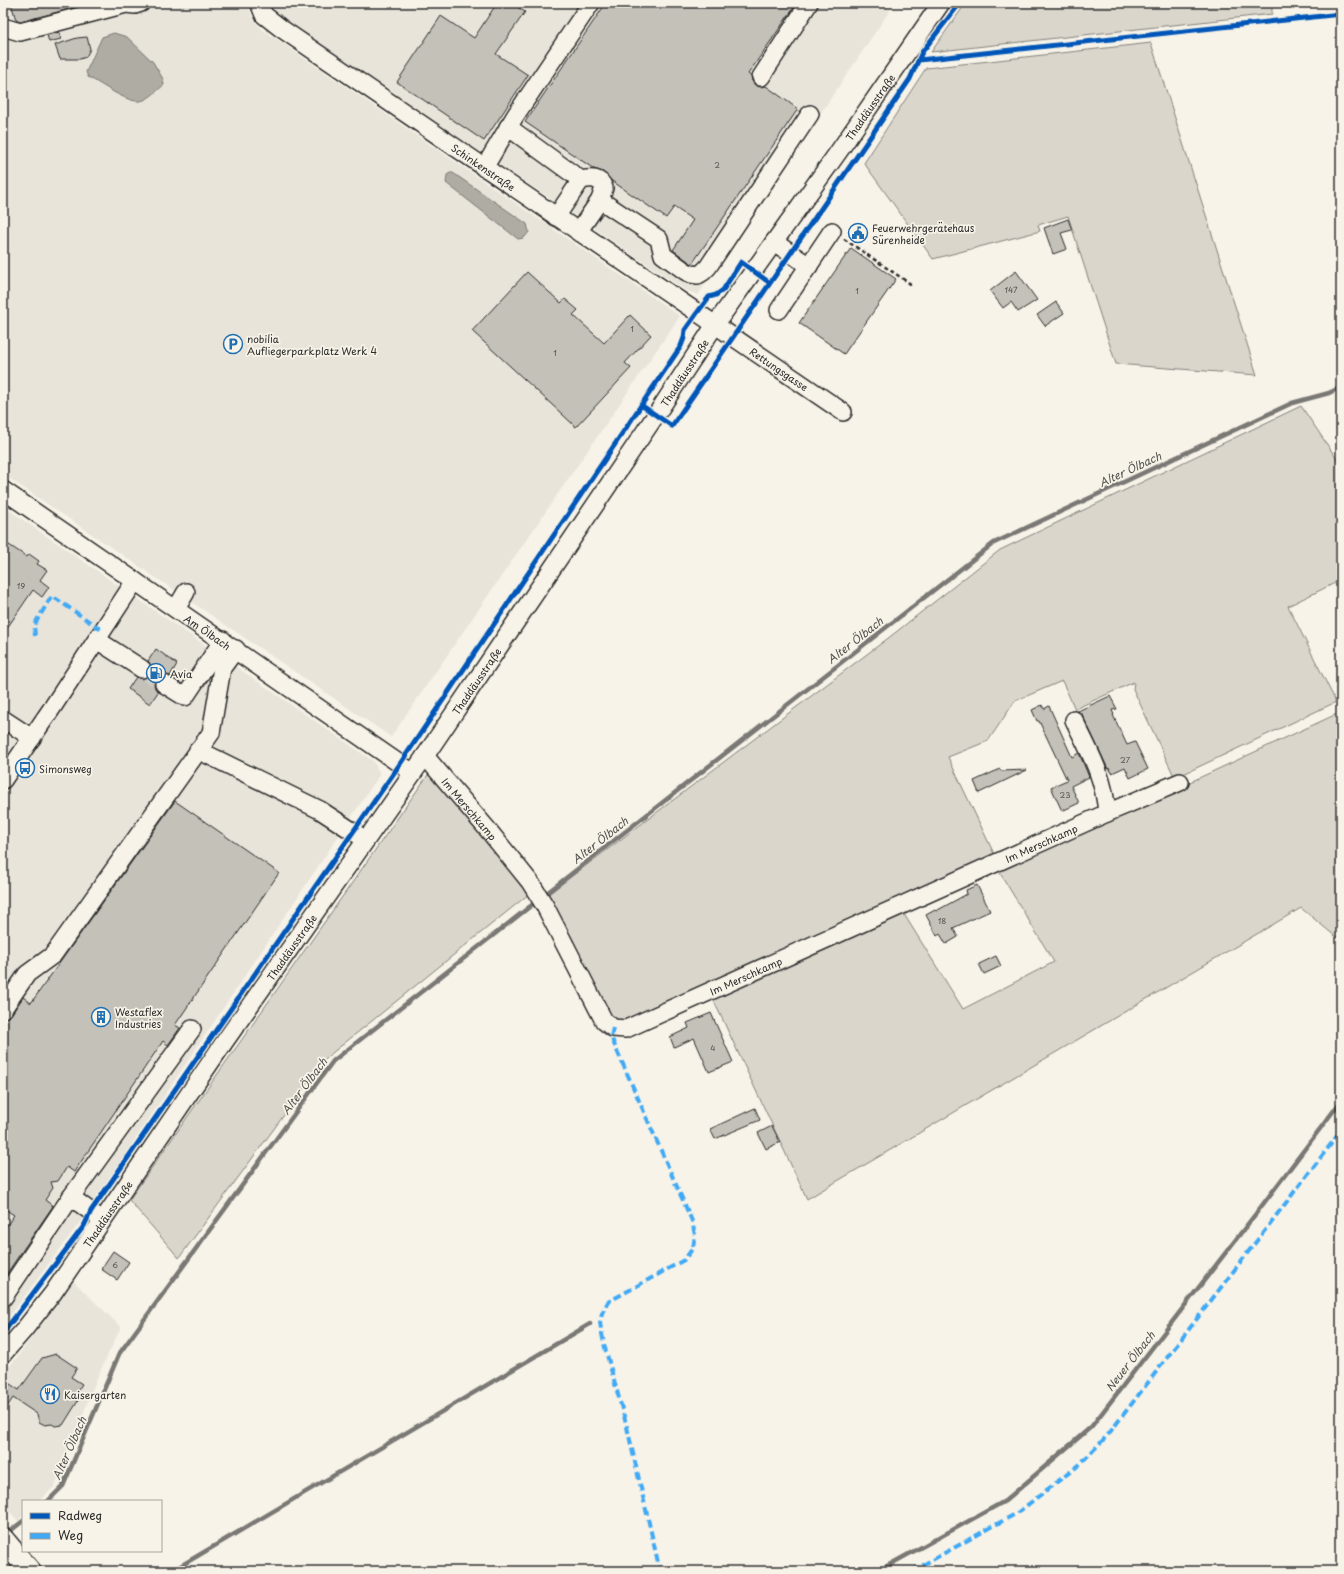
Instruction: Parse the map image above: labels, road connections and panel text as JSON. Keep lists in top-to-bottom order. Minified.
{"streets":{"street":["Thaddäusstraße","Schinkenstraße","Rettungsgasse","Am Ölbach","Im Merschkamp"]},"crossings":[["Thaddäusstraße","Schinkenstraße"],["Thaddäusstraße","Rettungsgasse"],["Thaddäusstraße","Am Ölbach"],["Thaddäusstraße","Im Merschkamp"],["Schinkenstraße","Rettungsgasse"]],"water":["Alter Ölbach","Neuer Ölbach"],"places":{"public building":["Feuerwehrgerätehaus Sürenheide"],"parking":["nobilia Aufliegerparkplatz Werk 4"],"fuel station":["Avia"],"bus stop":["Simonsweg"],"building":["Westaflex Industries"],"restaurant":["Kaisergarten"]},"house_numbers":["2","147","1","1","1","19","27","23","18","4","6"],"legend":["Radweg","Weg"]}
